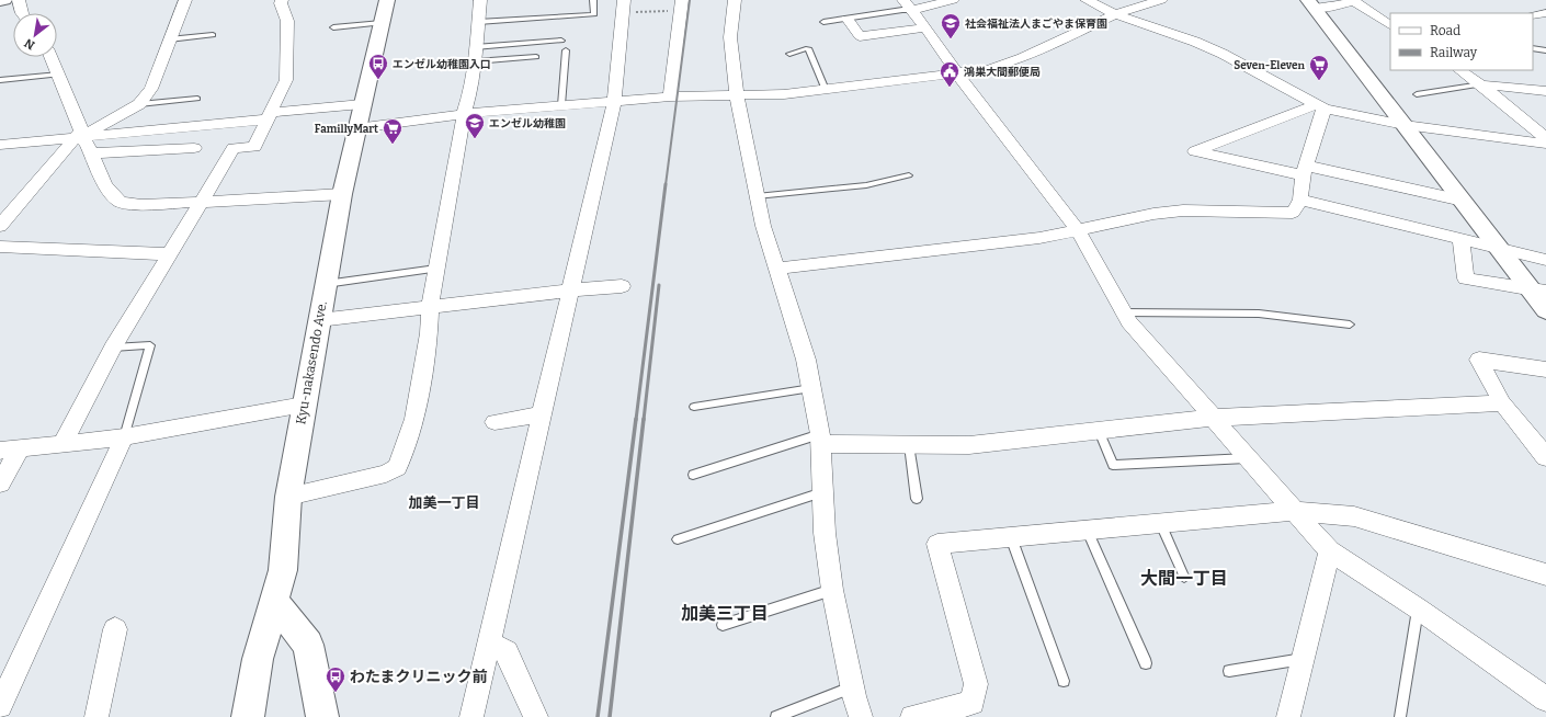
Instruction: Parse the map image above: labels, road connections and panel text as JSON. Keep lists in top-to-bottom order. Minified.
{"streets":{"main road":["Kyu-nakasendo Ave."]},"districts":["加美一丁目","大間一丁目","加美三丁目"],"places":{"school or university":["社会福祉法人まごやま保育園","エンゼル幼稚園"],"bus stop":["エンゼル幼稚園入口","わたまクリニック前"],"supermarket":["Seven-Eleven","FamillyMart"],"public building":["鴻巣大間郵便局"]},"legend":["Road","Railway"],"north":"bottom left"}
